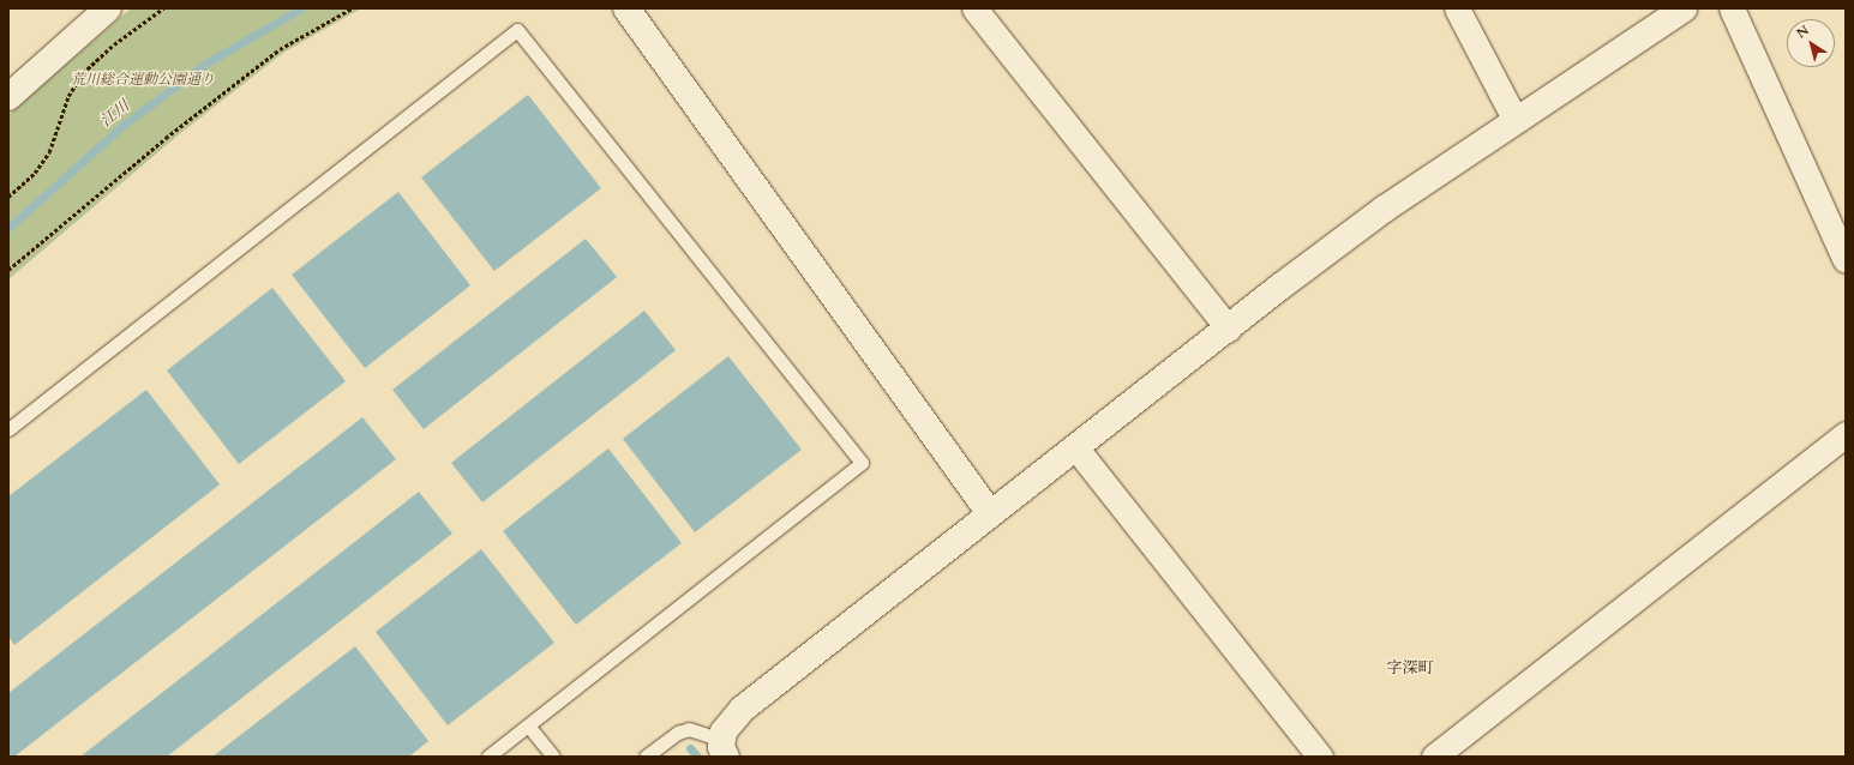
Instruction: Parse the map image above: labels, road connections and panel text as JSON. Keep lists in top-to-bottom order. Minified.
{"districts":["字深町"],"water":["江川"],"parks":["荒川総合運動公園通り"],"north":"top left"}
